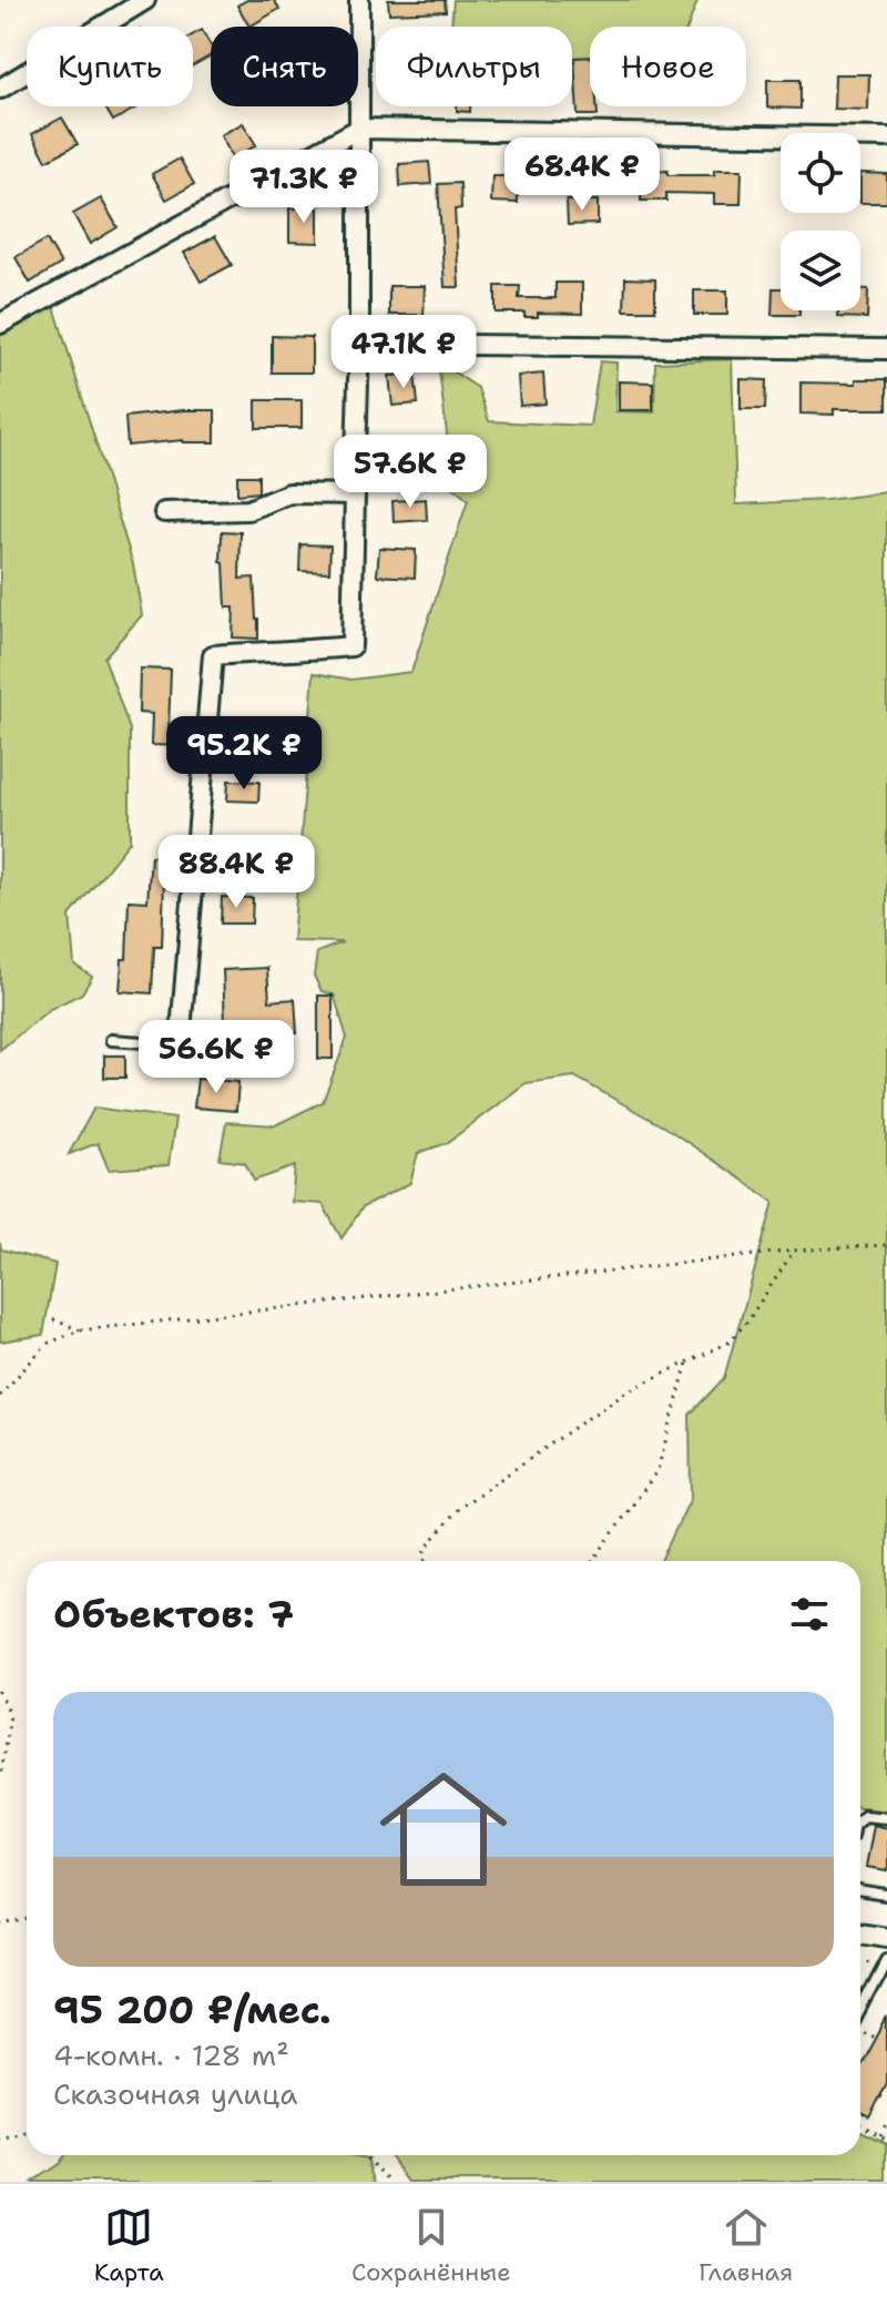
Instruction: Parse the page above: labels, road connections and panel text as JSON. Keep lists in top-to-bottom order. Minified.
{"page":{"chip":["Купить","Снять","Фильтры","Новое"],"price":["68.4K ₽","71.3K ₽","47.1K ₽","57.6K ₽","95.2K ₽","88.4K ₽","56.6K ₽"],"heading":"Объектов: 7","list":[{"name":"95 200 ₽/мес.","note":"4-комн. · 128 m² · Сказочная улица"}],"tabs":["Карта","Сохранённые","Главная"]}}
